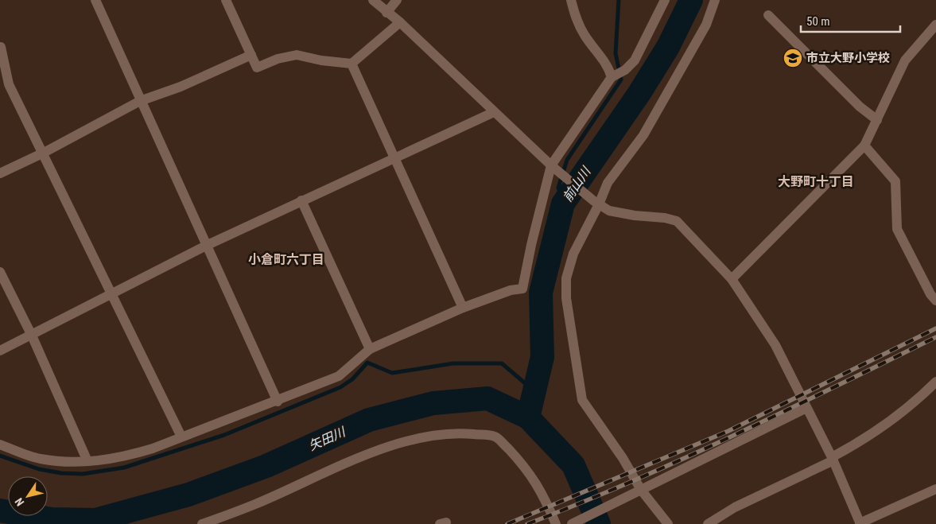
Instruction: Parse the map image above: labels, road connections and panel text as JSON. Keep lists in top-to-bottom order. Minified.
{"districts":["大野町十丁目","小倉町六丁目"],"water":["前山川","矢田川"],"places":{"school or university":["市立大野小学校"]},"scale_bar":"50 m","north":"bottom left"}
